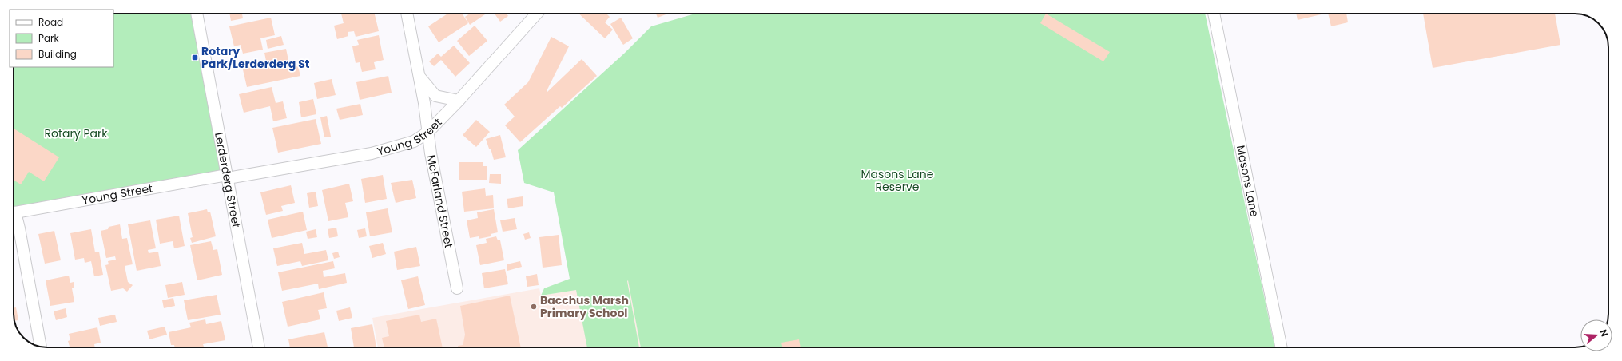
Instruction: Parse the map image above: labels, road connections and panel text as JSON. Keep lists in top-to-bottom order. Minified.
{"streets":{"street":["Young Street","Lerderderg Street","Masons Lane","McFarland Street"]},"crossings":[["Young Street","Lerderderg Street"],["Young Street","McFarland Street"]],"parks":["Rotary Park","Masons Lane Reserve"],"places":{"transit":["Rotary Park/Lerderderg St"],"other":["Bacchus Marsh Primary School"]},"legend":["Road","Park","Building"],"north":"right"}
